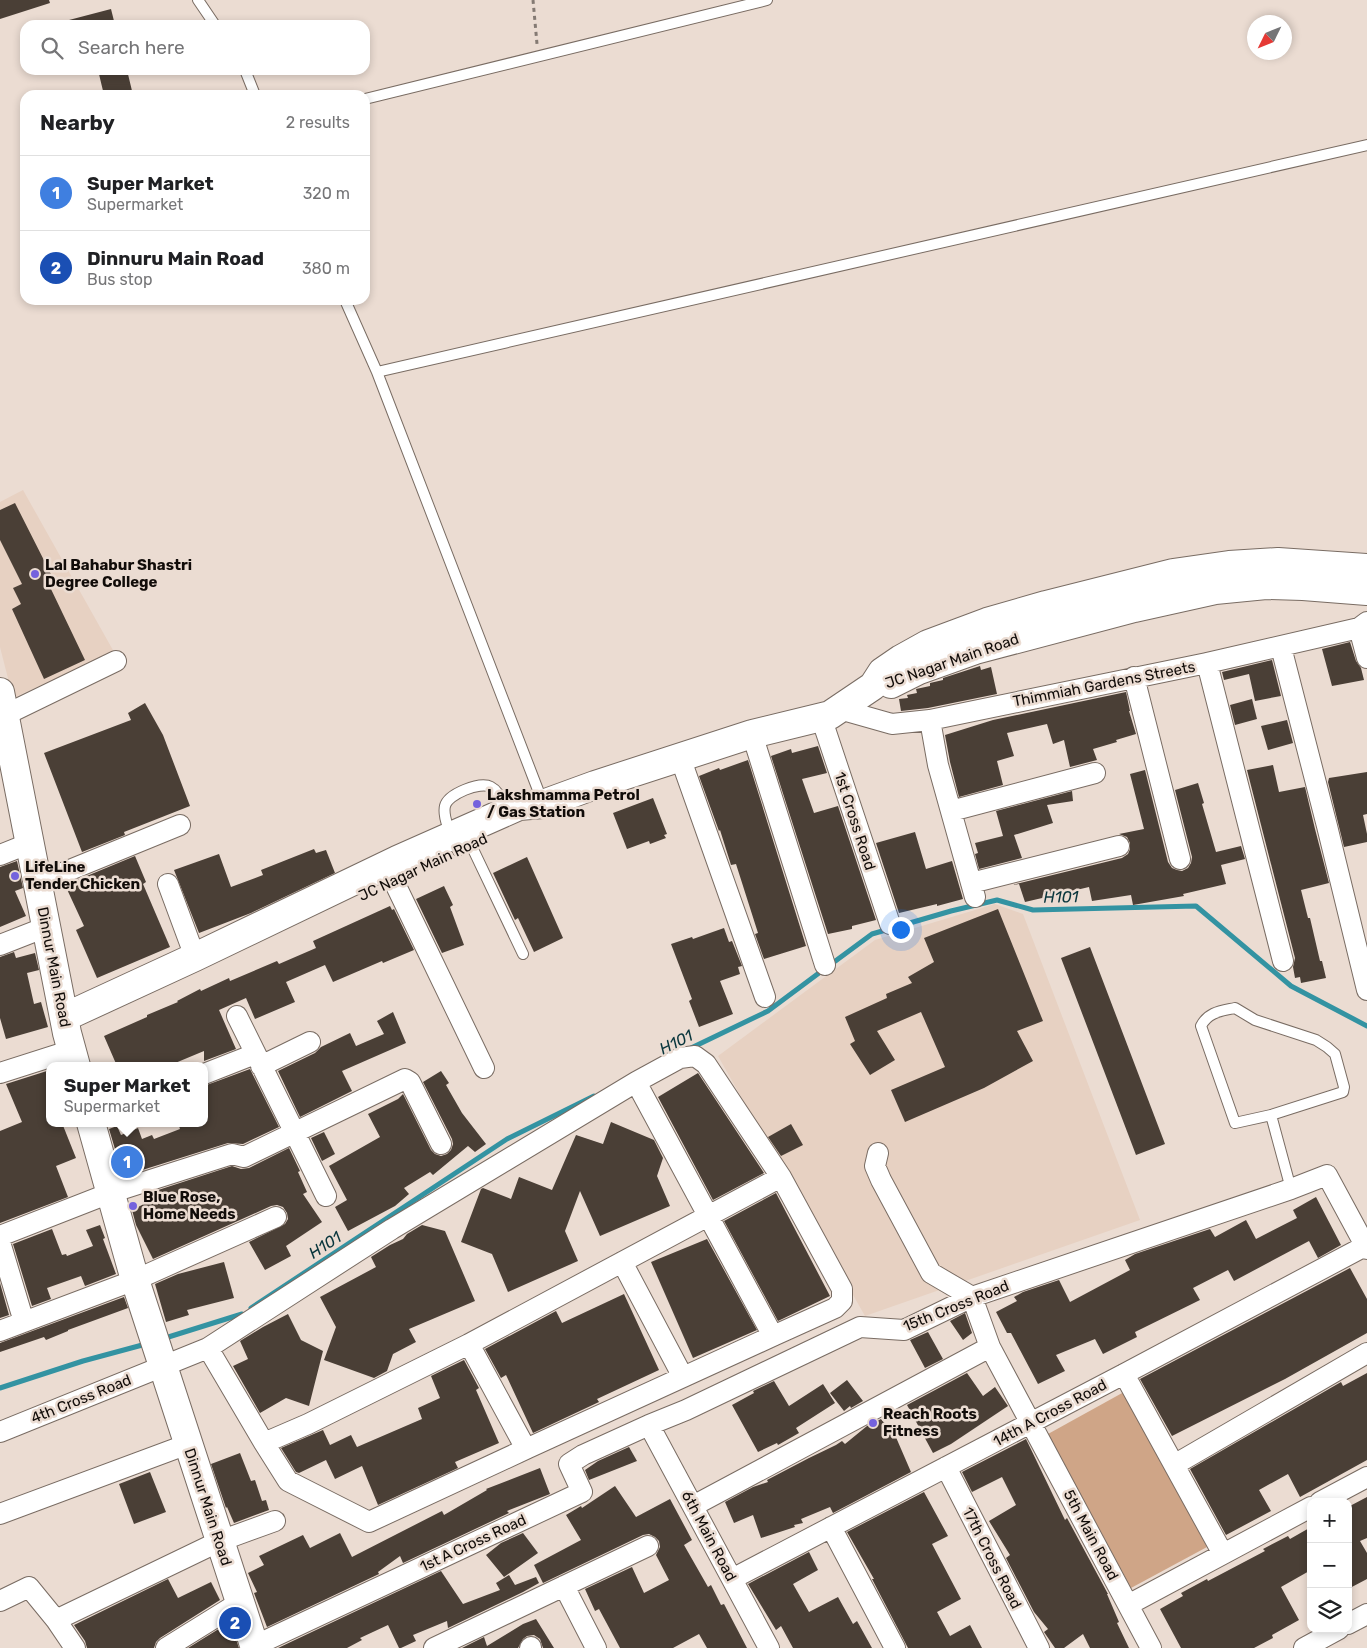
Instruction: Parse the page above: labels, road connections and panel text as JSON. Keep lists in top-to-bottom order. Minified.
{"streets":{"main road":["JC Nagar Main Road","Dinnur Main Road"],"street":["Thimmiah Gardens Streets","1st Cross Road","15th Cross Road","4th Cross Road","14th A Cross Road","5th Main Road","6th Main Road","1st A Cross Road","17th Cross Road"]},"crossings":[["JC Nagar Main Road","Dinnur Main Road"],["Thimmiah Gardens Streets","1st Cross Road"],["Dinnur Main Road","4th Cross Road"],["Dinnur Main Road","1st A Cross Road"],["15th Cross Road","14th A Cross Road"],["15th Cross Road","5th Main Road"],["15th Cross Road","6th Main Road"],["15th Cross Road","1st A Cross Road"],["14th A Cross Road","5th Main Road"],["14th A Cross Road","6th Main Road"],["14th A Cross Road","17th Cross Road"],["6th Main Road","1st A Cross Road"]],"water":["H101"],"places":["Lal Bahabur Shastri Degree College","Lakshmamma Petrol / Gas Station","LifeLine Tender Chicken","Blue Rose, Home Needs","Reach Roots Fitness"],"north":"bottom left","page":{"search":"Search here","heading":["Nearby","2 results"],"list":[{"mark":"1","name":"Super Market","note":"Supermarket","value":"320 m"},{"mark":"2","name":"Dinnuru Main Road","note":"Bus stop","value":"380 m"}],"popup":["Super Market","Supermarket"],"pins":["1","2"],"map_buttons":["+","−"]}}
